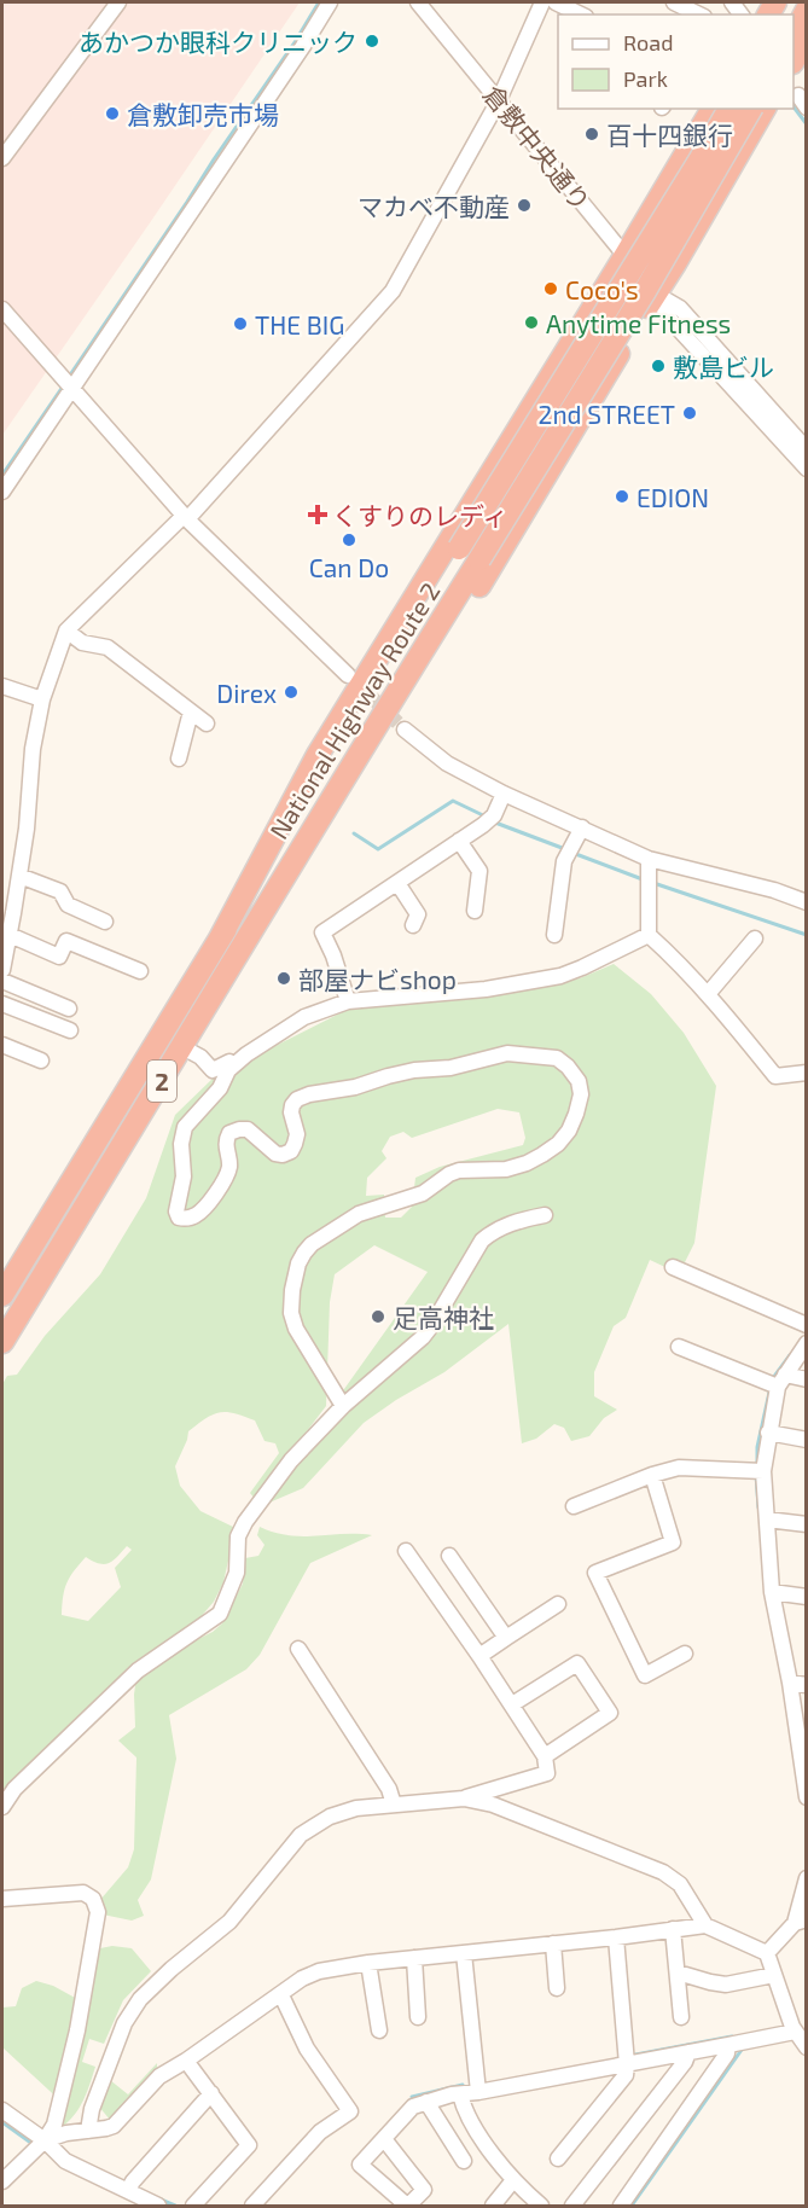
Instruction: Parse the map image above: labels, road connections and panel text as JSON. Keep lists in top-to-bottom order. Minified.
{"streets":{"highway":["National Highway Route 2","2"],"street":["倉敷中央通り"]},"places":{"other":["あかつか眼科クリニック","倉敷卸売市場","百十四銀行","マカベ不動産","Coco's","Anytime Fitness","THE BIG","敷島ビル","2nd STREET","EDION","Can Do","Direx","部屋ナビshop","足高神社"],"health":["くすりのレディ"]},"legend":["Road","Park"]}
